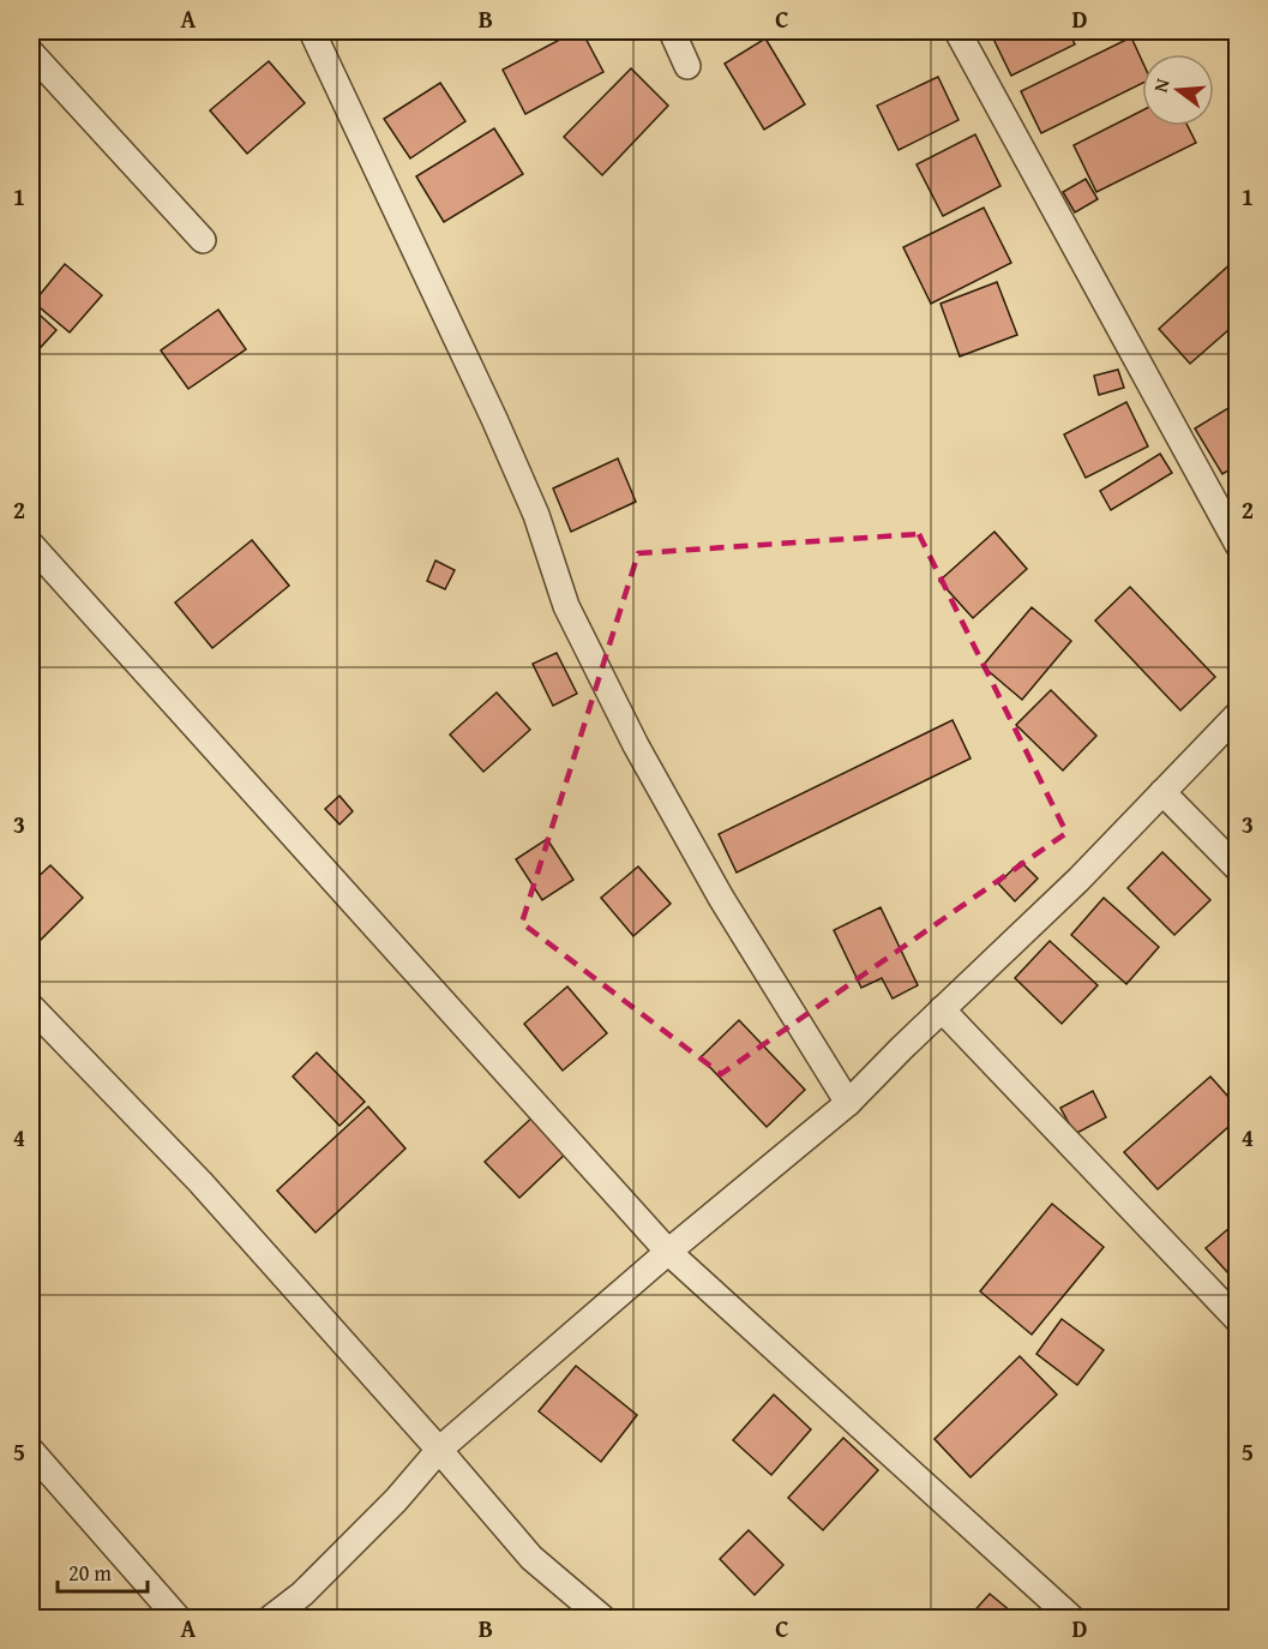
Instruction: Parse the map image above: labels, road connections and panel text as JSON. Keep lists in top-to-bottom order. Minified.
{"scale_bar":"20 m","north":"left","grid":{"columns":["A","B","C","D"],"rows":["1","2","3","4","5"]}}
